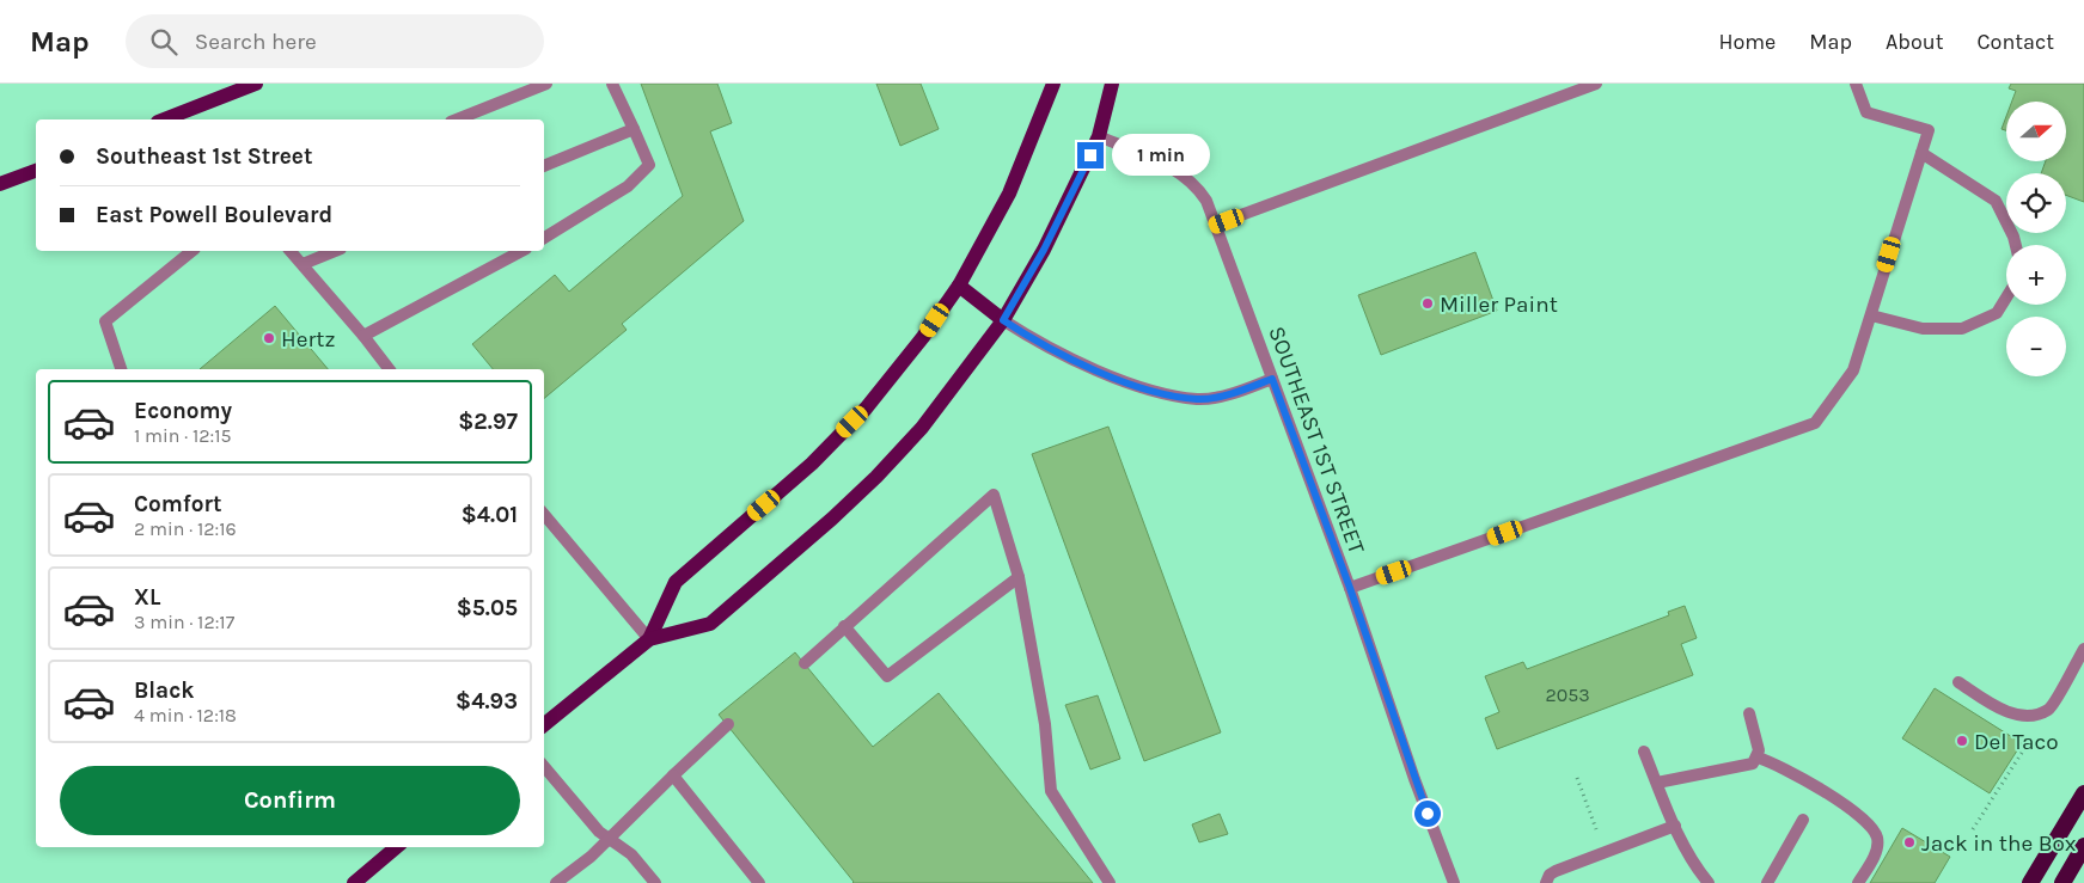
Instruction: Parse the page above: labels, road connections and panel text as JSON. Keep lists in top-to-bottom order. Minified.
{"streets":{"street":["SOUTHEAST 1ST STREET"]},"places":["Miller Paint","Hertz","Del Taco","Jack in the Box"],"house_numbers":["2053"],"north":"right","page":{"header":"Map","search":"Search here","nav":["Home","Map","About","Contact"],"map_buttons":["+","−"],"banner":["Southeast 1st Street","East Powell Boulevard"],"bubble":"1 min","list":[{"name":"Economy","note":"1 min · 12:15","value":"$2.97"},{"name":"Comfort","note":"2 min · 12:16","value":"$4.01"},{"name":"XL","note":"3 min · 12:17","value":"$5.05"},{"name":"Black","note":"4 min · 12:18","value":"$4.93"}],"buttons":"Confirm"}}
